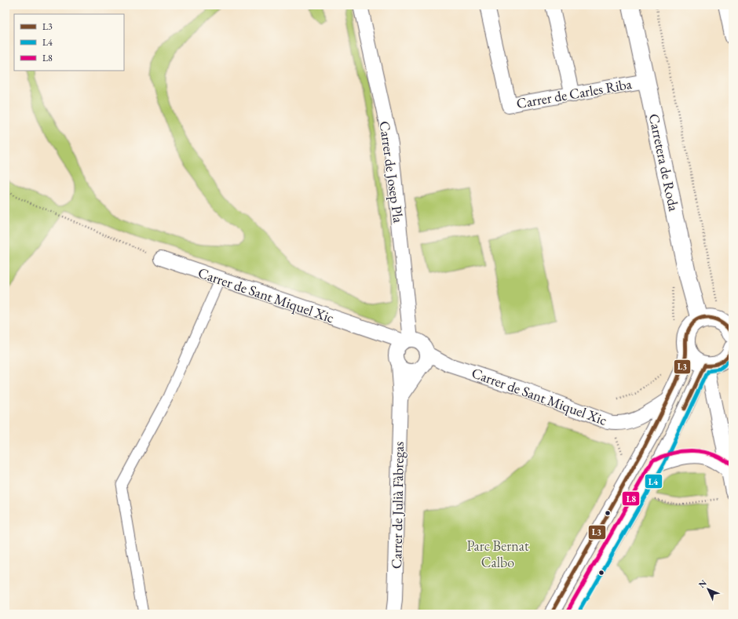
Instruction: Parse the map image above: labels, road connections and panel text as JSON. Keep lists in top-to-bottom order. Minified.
{"streets":{"street":["Carrer de Carles Riba","Carretera de Roda","Carrer de Josep Pla","Carrer de Sant Miquel Xic","Carrer de Julià Fàbregas"]},"crossings":[["Carrer de Carles Riba","Carretera de Roda"],["Carrer de Josep Pla","Carrer de Sant Miquel Xic"],["Carrer de Josep Pla","Carrer de Julià Fàbregas"],["Carrer de Sant Miquel Xic","Carrer de Julià Fàbregas"]],"parks":["Parc Bernat Calbo"],"lines":["transit line L3","transit line L4","transit line L8"],"legend":["L3","L4","L8"],"north":"top left"}
